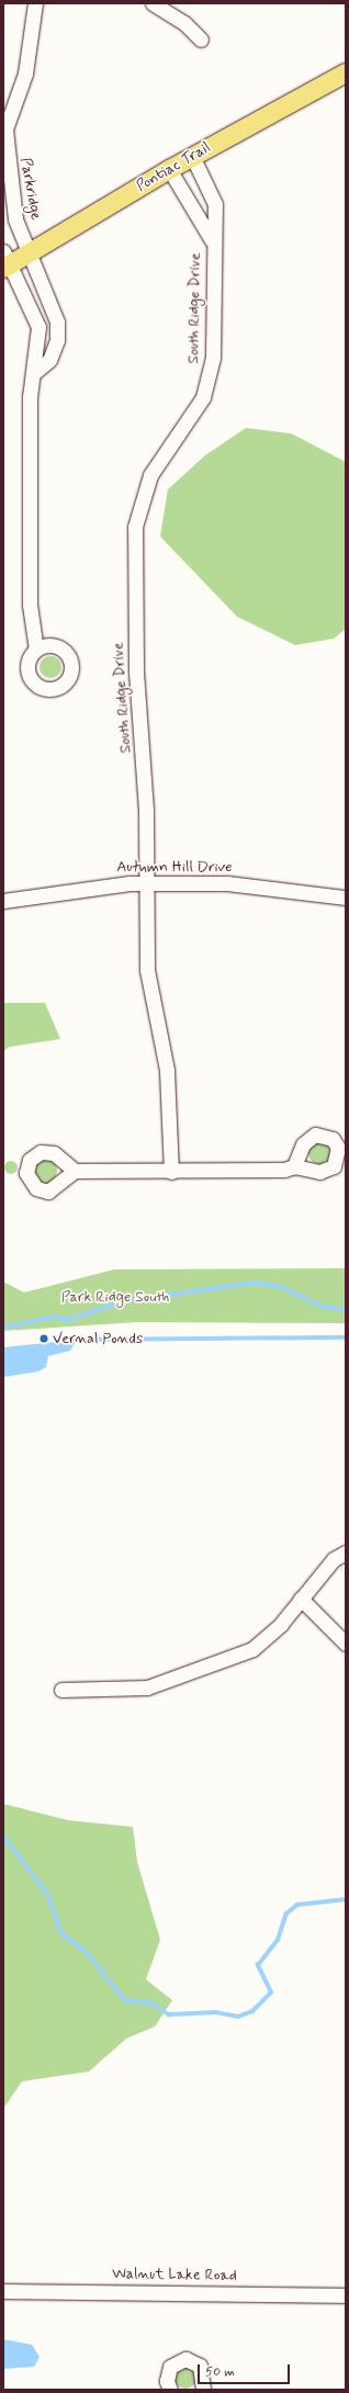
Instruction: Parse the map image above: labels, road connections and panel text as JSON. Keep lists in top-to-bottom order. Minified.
{"streets":{"main road":["Pontiac Trail"],"street":["Parkridge","South Ridge Drive","Autumn Hill Drive","Walnut Lake Road"]},"crossings":[["Pontiac Trail","Parkridge"],["Pontiac Trail","South Ridge Drive"],["South Ridge Drive","Autumn Hill Drive"]],"parks":["Park Ridge South"],"places":["Vernal Ponds"],"scale_bar":"50 m"}
